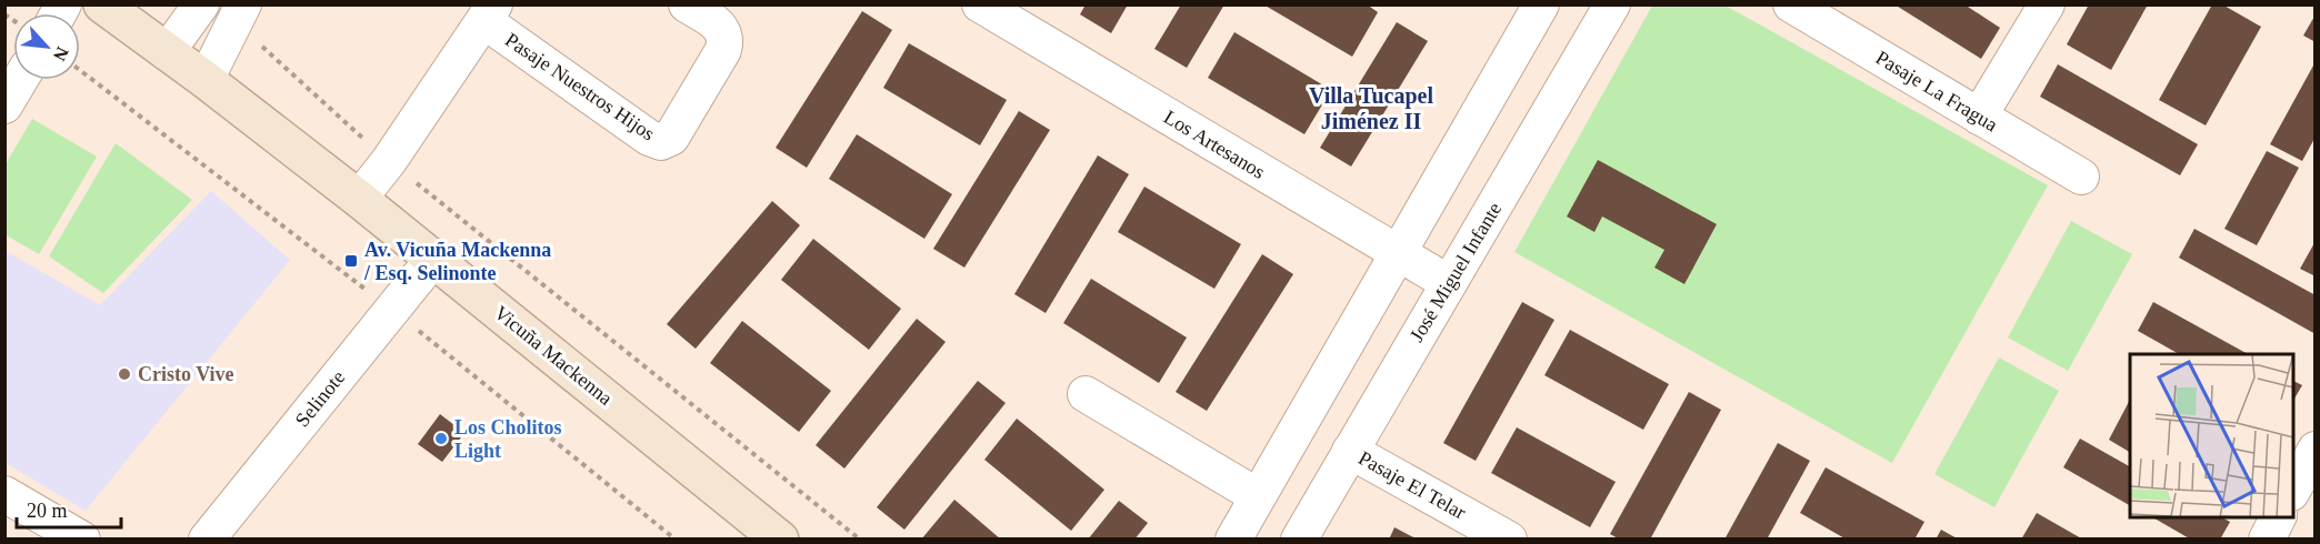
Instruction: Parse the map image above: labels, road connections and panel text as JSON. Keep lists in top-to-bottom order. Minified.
{"streets":{"main road":["Vicuña Mackenna"],"street":["Pasaje Nuestros Hijos","Pasaje La Fragua","Los Artesanos","José Miguel Infante","Selinote","Pasaje El Telar"]},"crossings":[["Pasaje Nuestros Hijos","Vicuña Mackenna"],["Los Artesanos","José Miguel Infante"],["José Miguel Infante","Pasaje El Telar"],["Vicuña Mackenna","Selinote"]],"districts":["Villa Tucapel Jiménez II"],"places":{"transit":["Av. Vicuña Mackenna / Esq. Selinonte"],"other":["Cristo Vive","Los Cholitos Light"]},"scale_bar":"20 m","north":"bottom right"}
